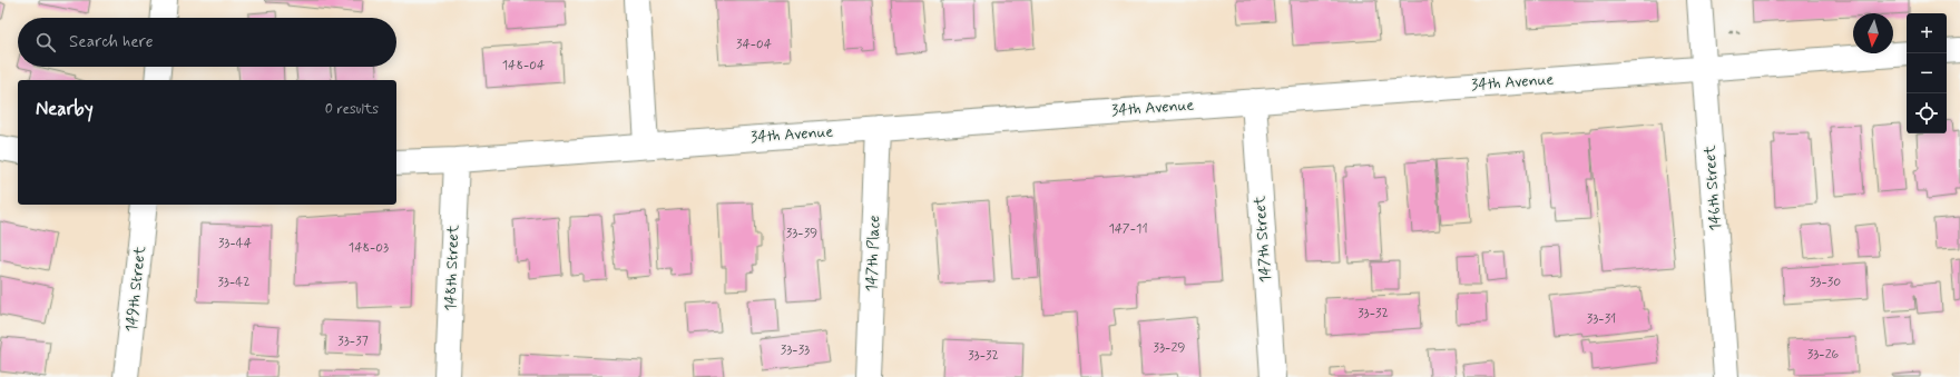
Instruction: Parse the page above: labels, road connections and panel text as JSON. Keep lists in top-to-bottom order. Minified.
{"streets":{"street":["34th Avenue","146th Street","147th Street","147th Place","148th Street","149th Street"]},"crossings":[["34th Avenue","146th Street"],["34th Avenue","147th Street"],["34th Avenue","147th Place"],["34th Avenue","148th Street"]],"house_numbers":["34-04","148-04","147-11","33-39","33-44","148-03","33-42","33-30","33-32","33-31","33-37","33-29","33-33","33-26","33-32"],"north":"bottom","page":{"map_buttons":["+","−"],"search":"Search here","heading":["Nearby","0 results"]}}
